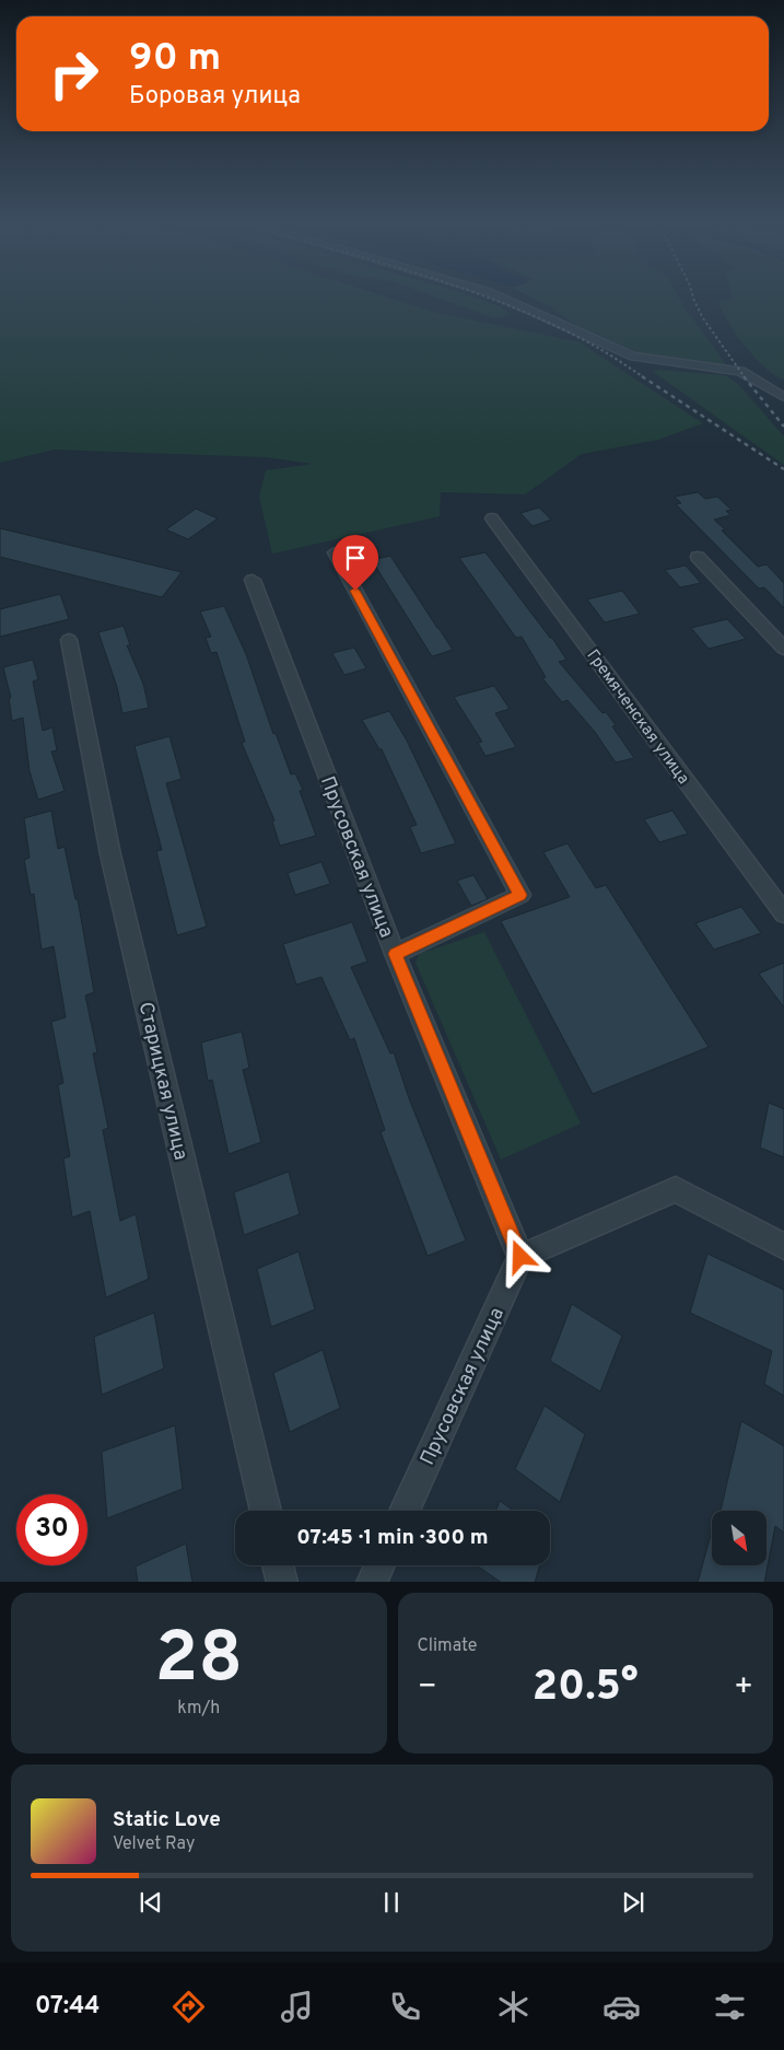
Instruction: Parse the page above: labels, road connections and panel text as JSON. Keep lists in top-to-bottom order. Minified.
{"streets":{"street":["Гремяченская улица","Прусовская улица","Старицкая улица"]},"north":"bottom right","page":{"turn":["90 m","Боровая улица"],"limit":"30","trip":"07:45 · 1 min · 300 m","tile":[["28","km/h"],"Climate"],"heat":["−","20.5°","+"],"song":["Static Love","Velvet Ray"],"tabs":"07:44"}}
